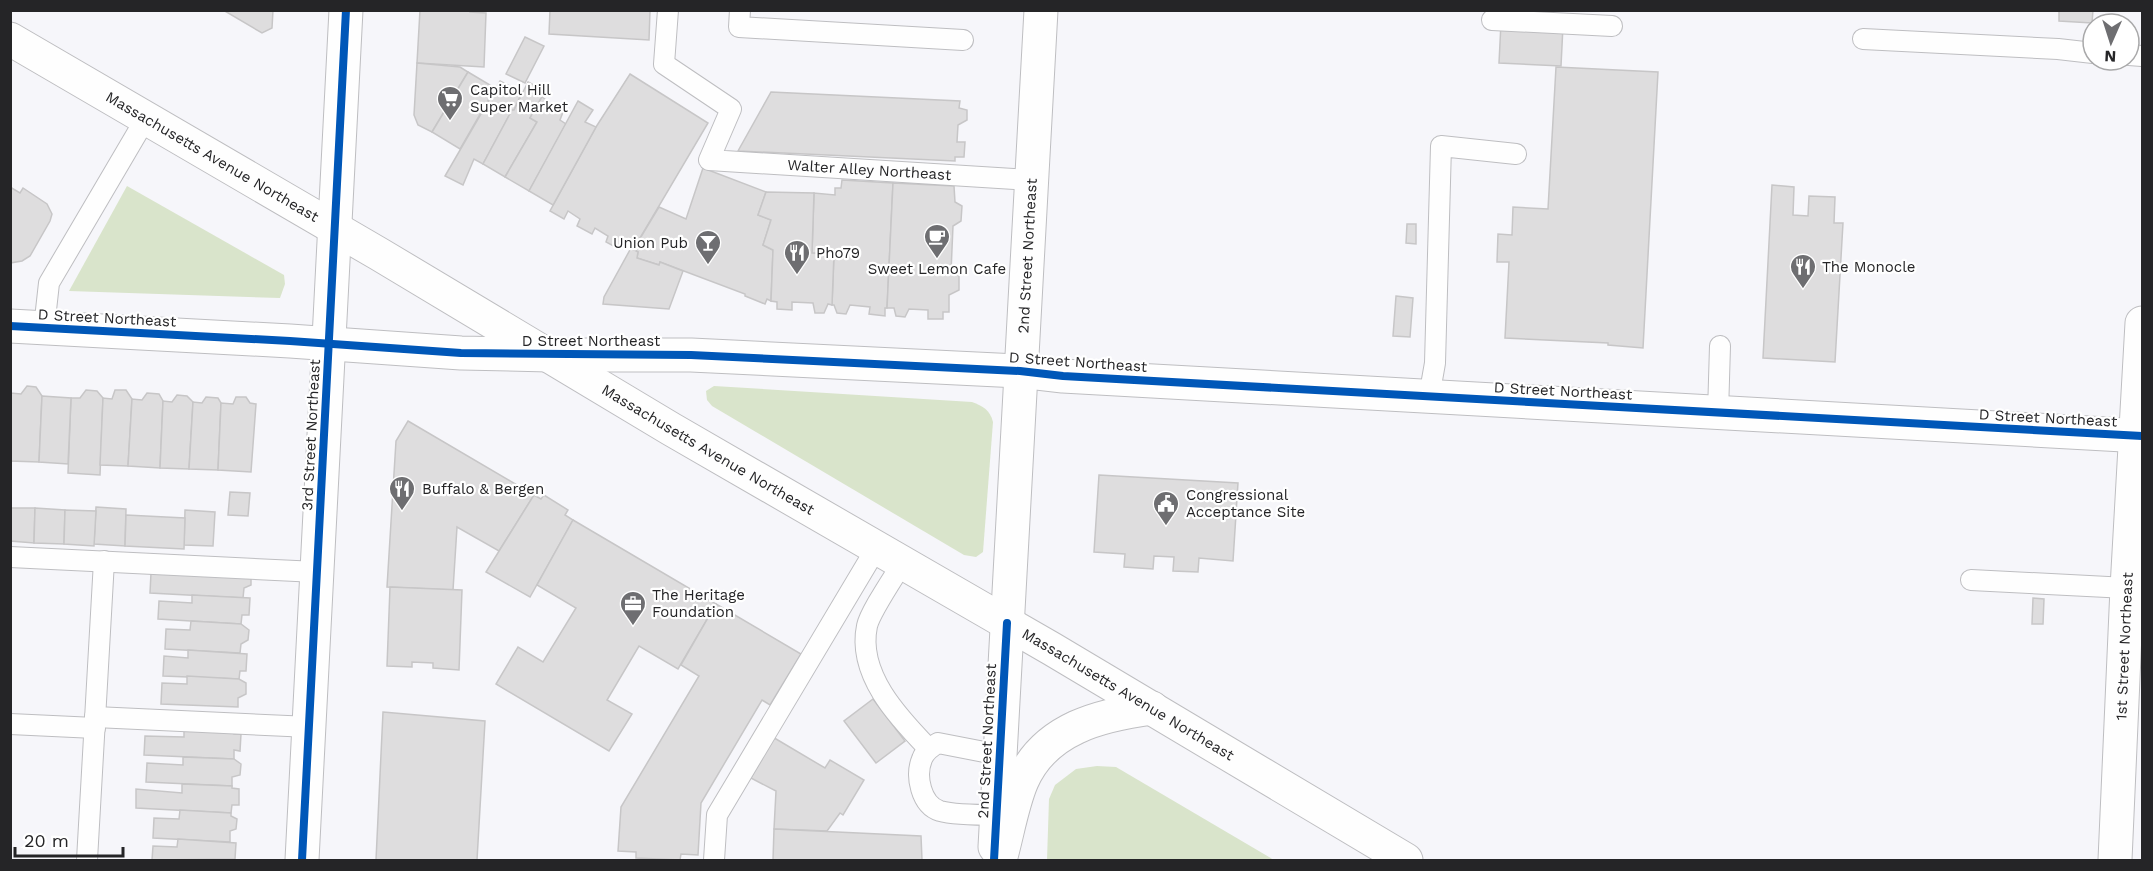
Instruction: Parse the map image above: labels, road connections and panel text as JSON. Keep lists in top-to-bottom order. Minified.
{"streets":{"street":["Massachusetts Avenue Northeast","2nd Street Northeast","D Street Northeast","3rd Street Northeast","1st Street Northeast"],"lane":["Walter Alley Northeast"]},"crossings":[["Massachusetts Avenue Northeast","2nd Street Northeast"],["Massachusetts Avenue Northeast","D Street Northeast"],["Massachusetts Avenue Northeast","3rd Street Northeast"],["Walter Alley Northeast","2nd Street Northeast"],["2nd Street Northeast","D Street Northeast"],["D Street Northeast","3rd Street Northeast"],["D Street Northeast","1st Street Northeast"]],"places":{"supermarket":["Capitol Hill Super Market"],"cafe":["Sweet Lemon Cafe"],"bar":["Union Pub"],"restaurant":["Pho79","The Monocle","Buffalo & Bergen"],"public building":["Congressional Acceptance Site"],"office":["The Heritage Foundation"]},"scale_bar":"20 m","north":"bottom"}
